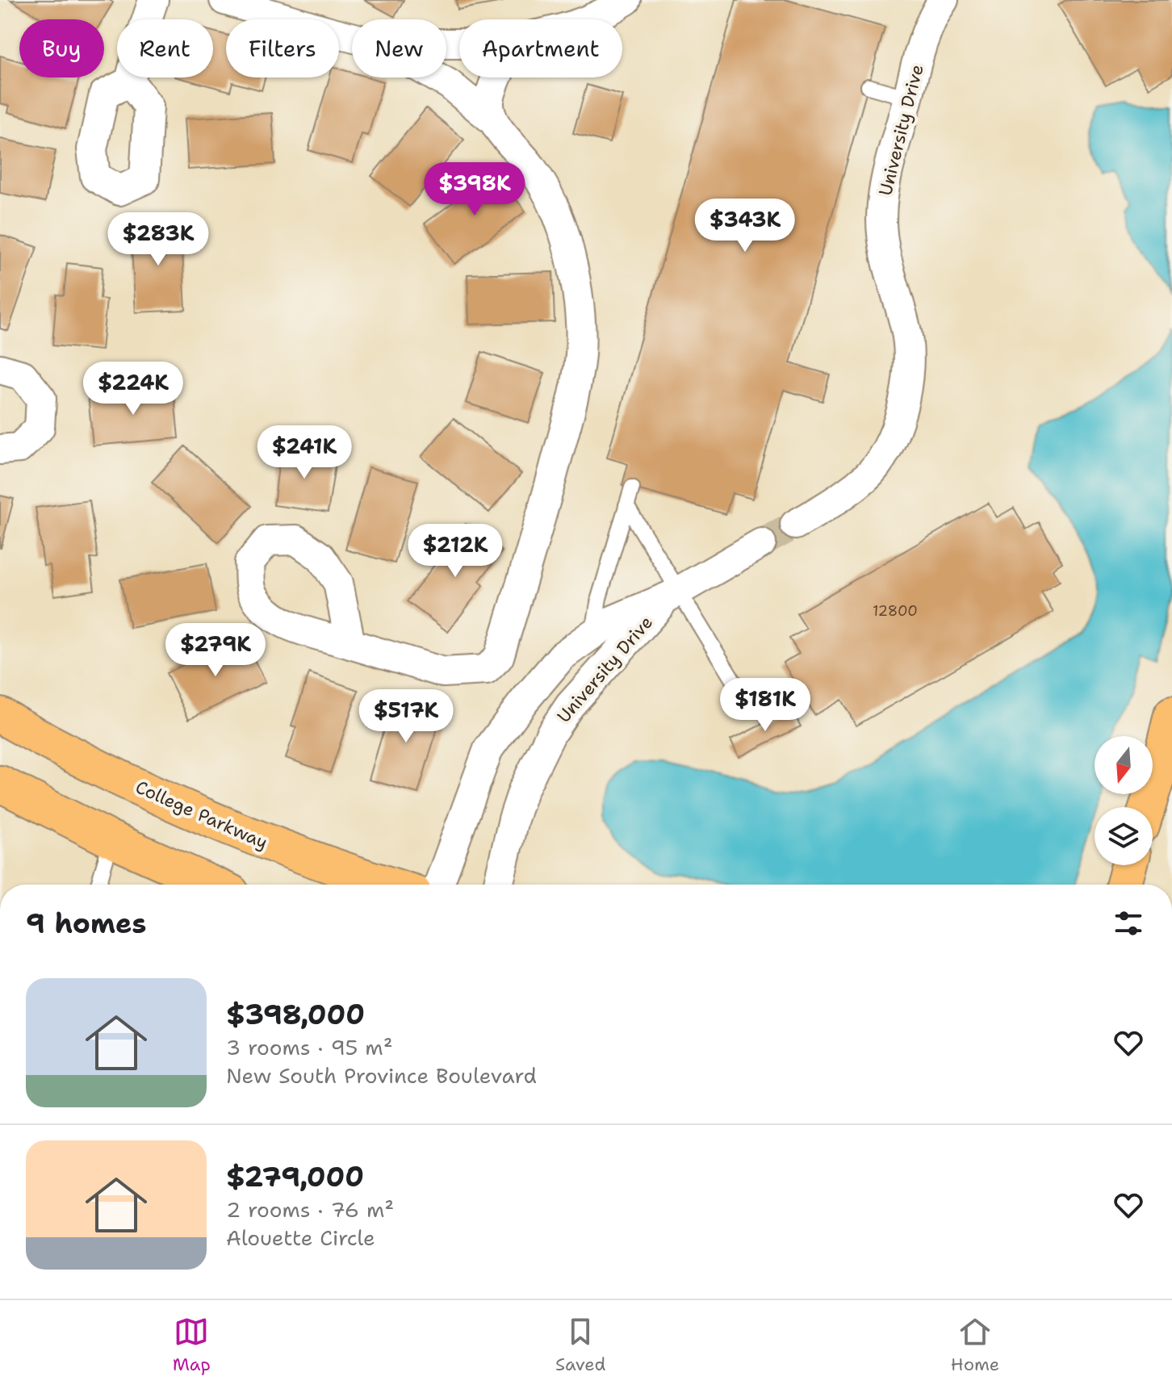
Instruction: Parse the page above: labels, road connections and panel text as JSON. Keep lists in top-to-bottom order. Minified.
{"streets":{"main road":["College Parkway"],"street":["University Drive"]},"house_numbers":["12800"],"north":"bottom","page":{"chip":["Buy","Rent","Filters","New","Apartment"],"price":["$398K","$343K","$283K","$224K","$241K","$212K","$279K","$181K","$517K"],"heading":"9 homes","list":[{"name":"$398,000","note":"3 rooms · 95 m² · New South Province Boulevard"},{"name":"$279,000","note":"2 rooms · 76 m² · Alouette Circle"}],"tabs":["Map","Saved","Home"]}}
